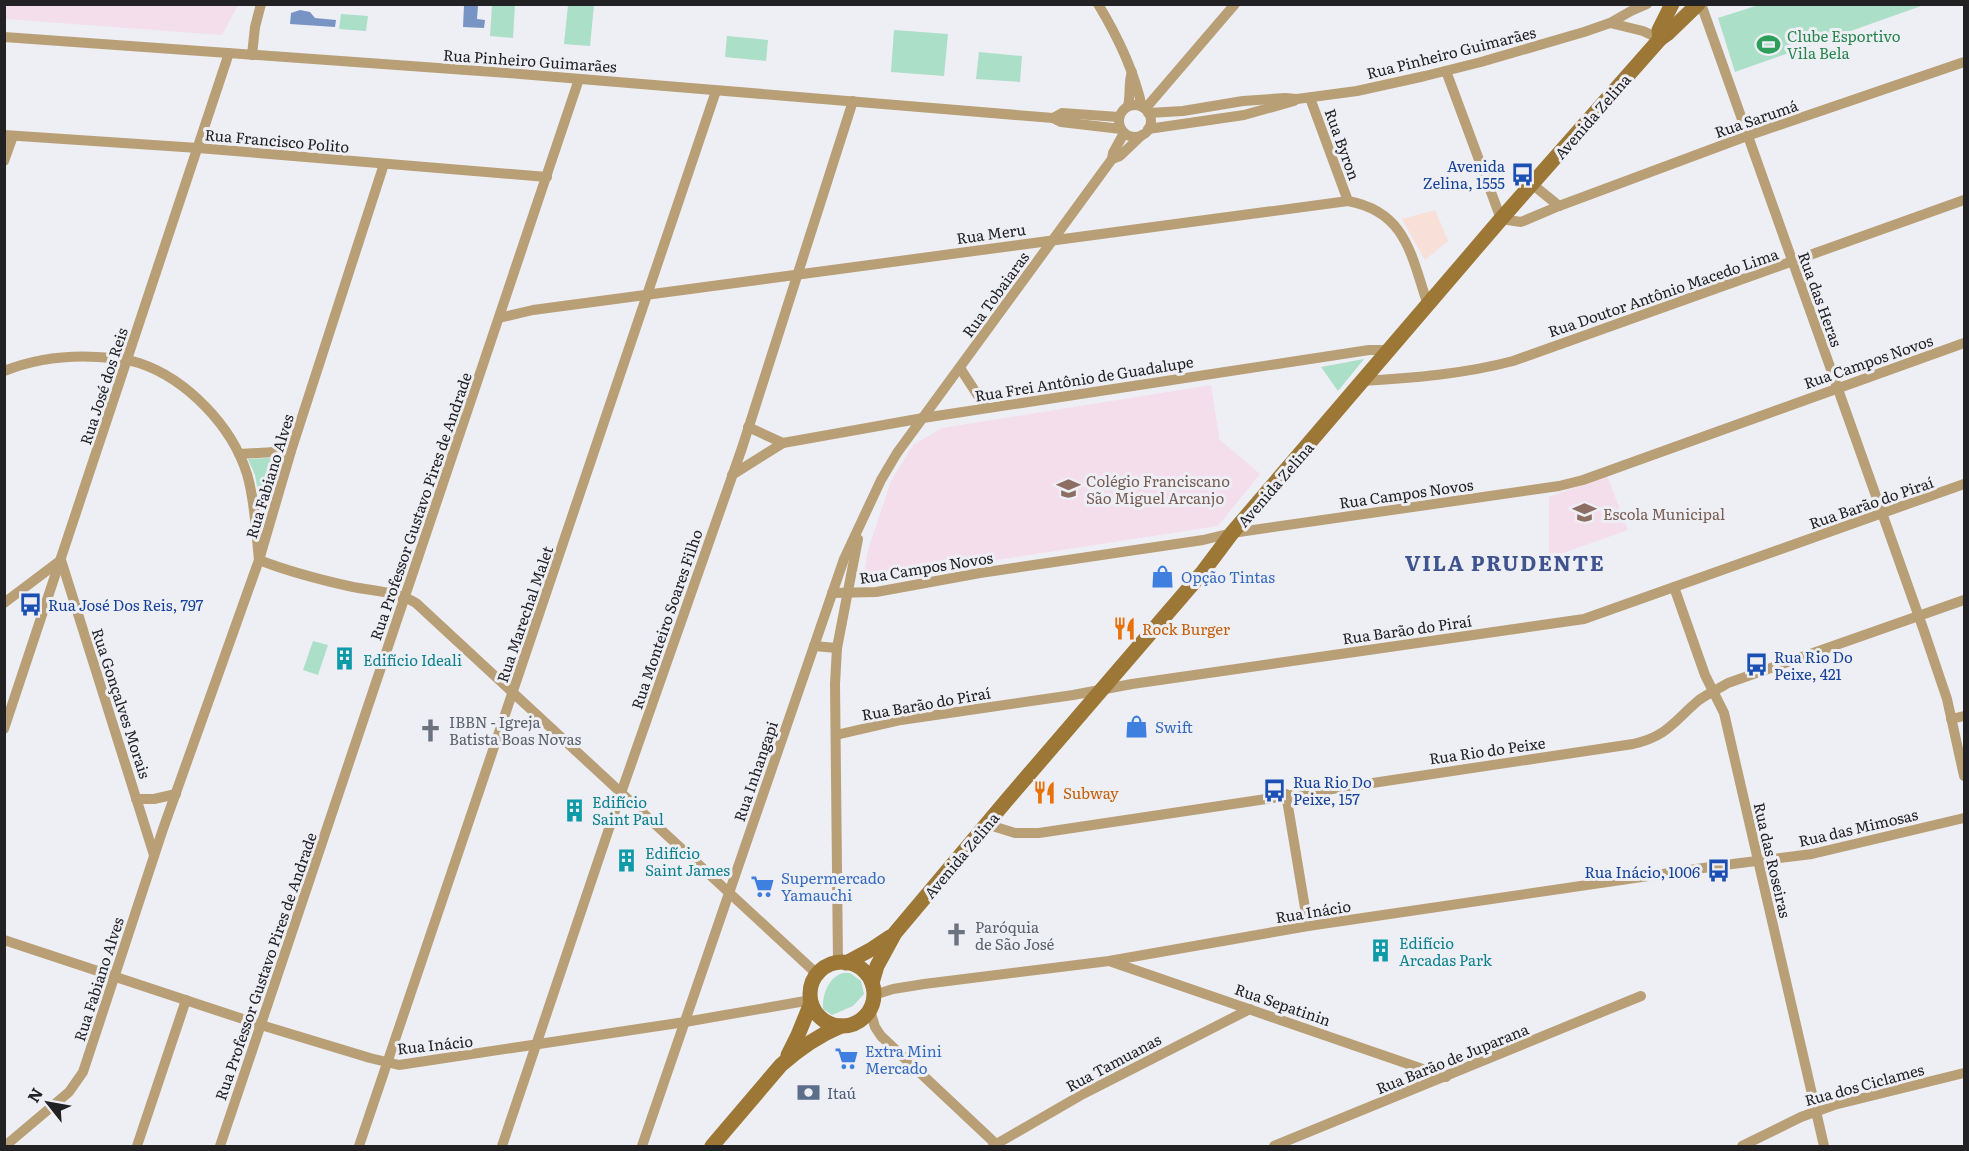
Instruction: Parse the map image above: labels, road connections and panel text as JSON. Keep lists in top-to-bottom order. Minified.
{"streets":{"main road":["Avenida Zelina"],"street":["Rua Pinheiro Guimarães","Rua Sarumá","Rua Francisco Polito","Rua Byron","Rua Meru","Rua Doutor Antônio Macedo Lima","Rua Tobaiaras","Rua das Heras","Rua Campos Novos","Rua Frei Antônio de Guadalupe","Rua José dos Reis","Rua Fabiano Alves","Rua Barão do Piraí","Rua Professor Gustavo Pires de Andrade","Rua Marechal Malet","Rua Monteiro Soares Filho","Rua Gonçalves Morais","Rua Rio do Peixe","Rua Inhangapi","Rua das Mimosas","Rua das Roseiras","Rua Inácio","Rua Sepatinin","Rua Barão de Juparana","Rua Tamuanas","Rua dos Ciclames"]},"crossings":[["Rua Pinheiro Guimarães","Rua Byron"],["Rua Pinheiro Guimarães","Rua Tobaiaras"],["Rua Pinheiro Guimarães","Rua José dos Reis"],["Rua Pinheiro Guimarães","Rua Professor Gustavo Pires de Andrade"],["Rua Pinheiro Guimarães","Rua Marechal Malet"],["Rua Pinheiro Guimarães","Rua Monteiro Soares Filho"],["Avenida Zelina","Rua Sarumá"],["Avenida Zelina","Rua Meru"],["Avenida Zelina","Rua Doutor Antônio Macedo Lima"],["Avenida Zelina","Rua das Heras"],["Avenida Zelina","Rua Campos Novos"],["Avenida Zelina","Rua Frei Antônio de Guadalupe"],["Avenida Zelina","Rua Barão do Piraí"],["Avenida Zelina","Rua Rio do Peixe"],["Avenida Zelina","Rua Inácio"],["Rua Sarumá","Rua das Heras"],["Rua Francisco Polito","Rua José dos Reis"],["Rua Francisco Polito","Rua Fabiano Alves"],["Rua Francisco Polito","Rua Professor Gustavo Pires de Andrade"],["Rua Byron","Rua Meru"],["Rua Meru","Rua Tobaiaras"],["Rua Meru","Rua Professor Gustavo Pires de Andrade"],["Rua Meru","Rua Marechal Malet"],["Rua Meru","Rua Monteiro Soares Filho"],["Rua Doutor Antônio Macedo Lima","Rua das Heras"],["Rua Tobaiaras","Rua Frei Antônio de Guadalupe"],["Rua Tobaiaras","Rua Inhangapi"],["Rua das Heras","Rua Campos Novos"],["Rua das Heras","Rua Barão do Piraí"],["Rua das Heras","Rua Rio do Peixe"],["Rua Campos Novos","Rua Inhangapi"],["Rua Frei Antônio de Guadalupe","Rua Monteiro Soares Filho"],["Rua Frei Antônio de Guadalupe","Rua Inhangapi"],["Rua José dos Reis","Rua Gonçalves Morais"],["Rua Fabiano Alves","Rua Gonçalves Morais"],["Rua Fabiano Alves","Rua Inácio"],["Rua Barão do Piraí","Rua das Roseiras"],["Rua Professor Gustavo Pires de Andrade","Rua Inácio"],["Rua Marechal Malet","Rua Inácio"],["Rua Monteiro Soares Filho","Rua Inácio"],["Rua Rio do Peixe","Rua das Roseiras"],["Rua Inhangapi","Rua Inácio"],["Rua das Mimosas","Rua das Roseiras"],["Rua das Mimosas","Rua Inácio"],["Rua das Roseiras","Rua Inácio"],["Rua das Roseiras","Rua dos Ciclames"],["Rua Inácio","Rua Sepatinin"],["Rua Sepatinin","Rua Barão de Juparana"],["Rua Sepatinin","Rua Tamuanas"]],"districts":["VILA PRUDENTE"],"places":{"sports":["Clube Esportivo Vila Bela"],"bus stop":["Avenida Zelina, 1555","Rua José Dos Reis, 797","Rua Rio Do Peixe, 421","Rua Rio Do Peixe, 157","Rua Inácio, 1006"],"school or university":["Colégio Franciscano São Miguel Arcanjo","Escola Municipal"],"shop":["Opção Tintas","Swift"],"restaurant":["Rock Burger","Subway"],"building":["Edifício Ideali","Edifício Saint Paul","Edifício Saint James","Edifício Arcadas Park"],"church":["IBBN - Igreja Batista Boas Novas","Paróquia de São José"],"supermarket":["Supermercado Yamauchi","Extra Mini Mercado"],"bank":["Itaú"]},"north":"top left"}
